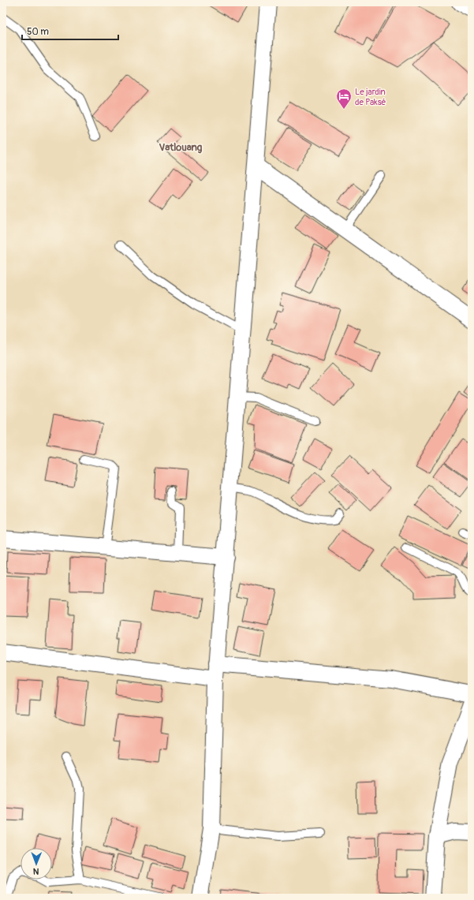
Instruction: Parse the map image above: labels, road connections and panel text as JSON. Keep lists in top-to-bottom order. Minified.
{"districts":["Vatlouang"],"places":{"hotel":["Le jardin de Paksé"]},"scale_bar":"50 m","north":"bottom"}
